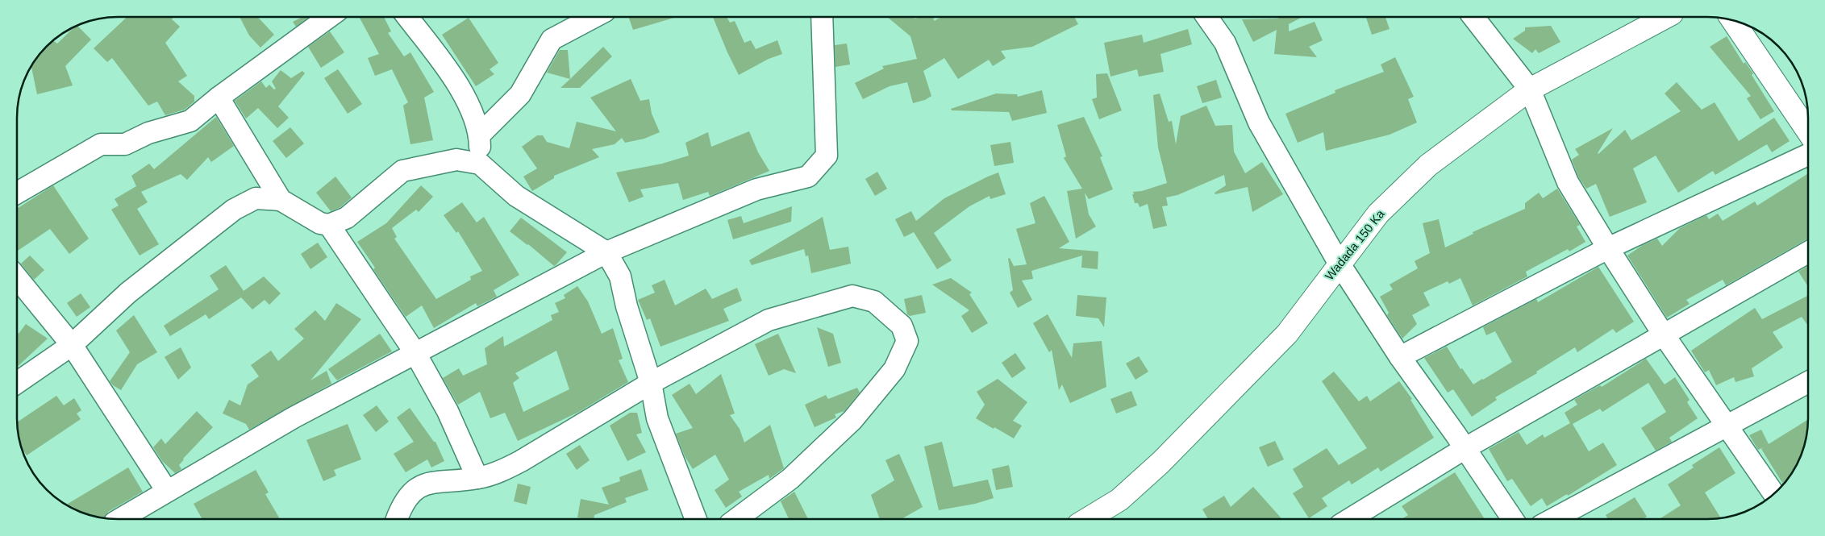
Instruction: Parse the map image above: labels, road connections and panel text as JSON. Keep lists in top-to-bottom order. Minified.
{"streets":{"street":["Wadada 150 Ka"]}}
